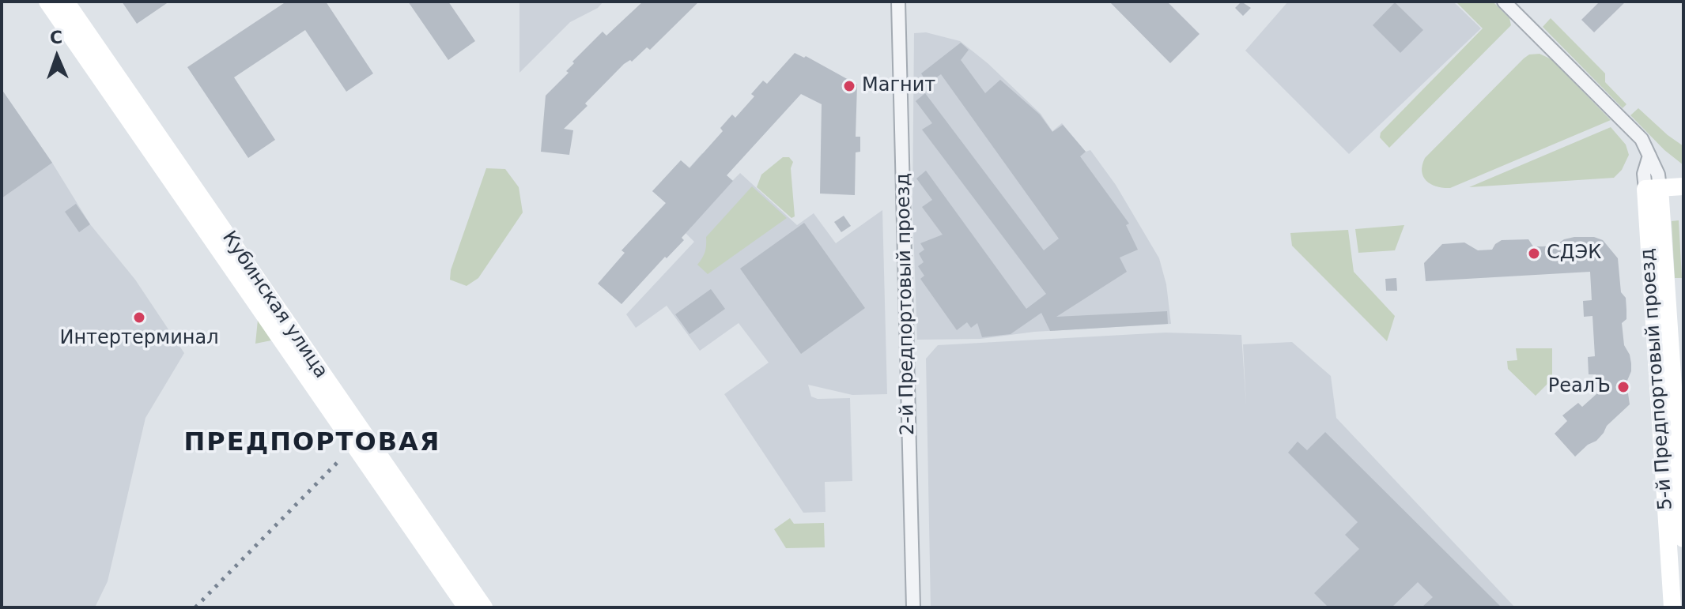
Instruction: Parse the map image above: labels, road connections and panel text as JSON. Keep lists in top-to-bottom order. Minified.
{"streets":{"main road":["Кубинская улица","5-й Предпортовый проезд"],"street":["2-й Предпортовый проезд"]},"districts":["ПРЕДПОРТОВАЯ"],"places":["Магнит","СДЭК","Интертерминал","РеалЪ"],"north":"top"}
